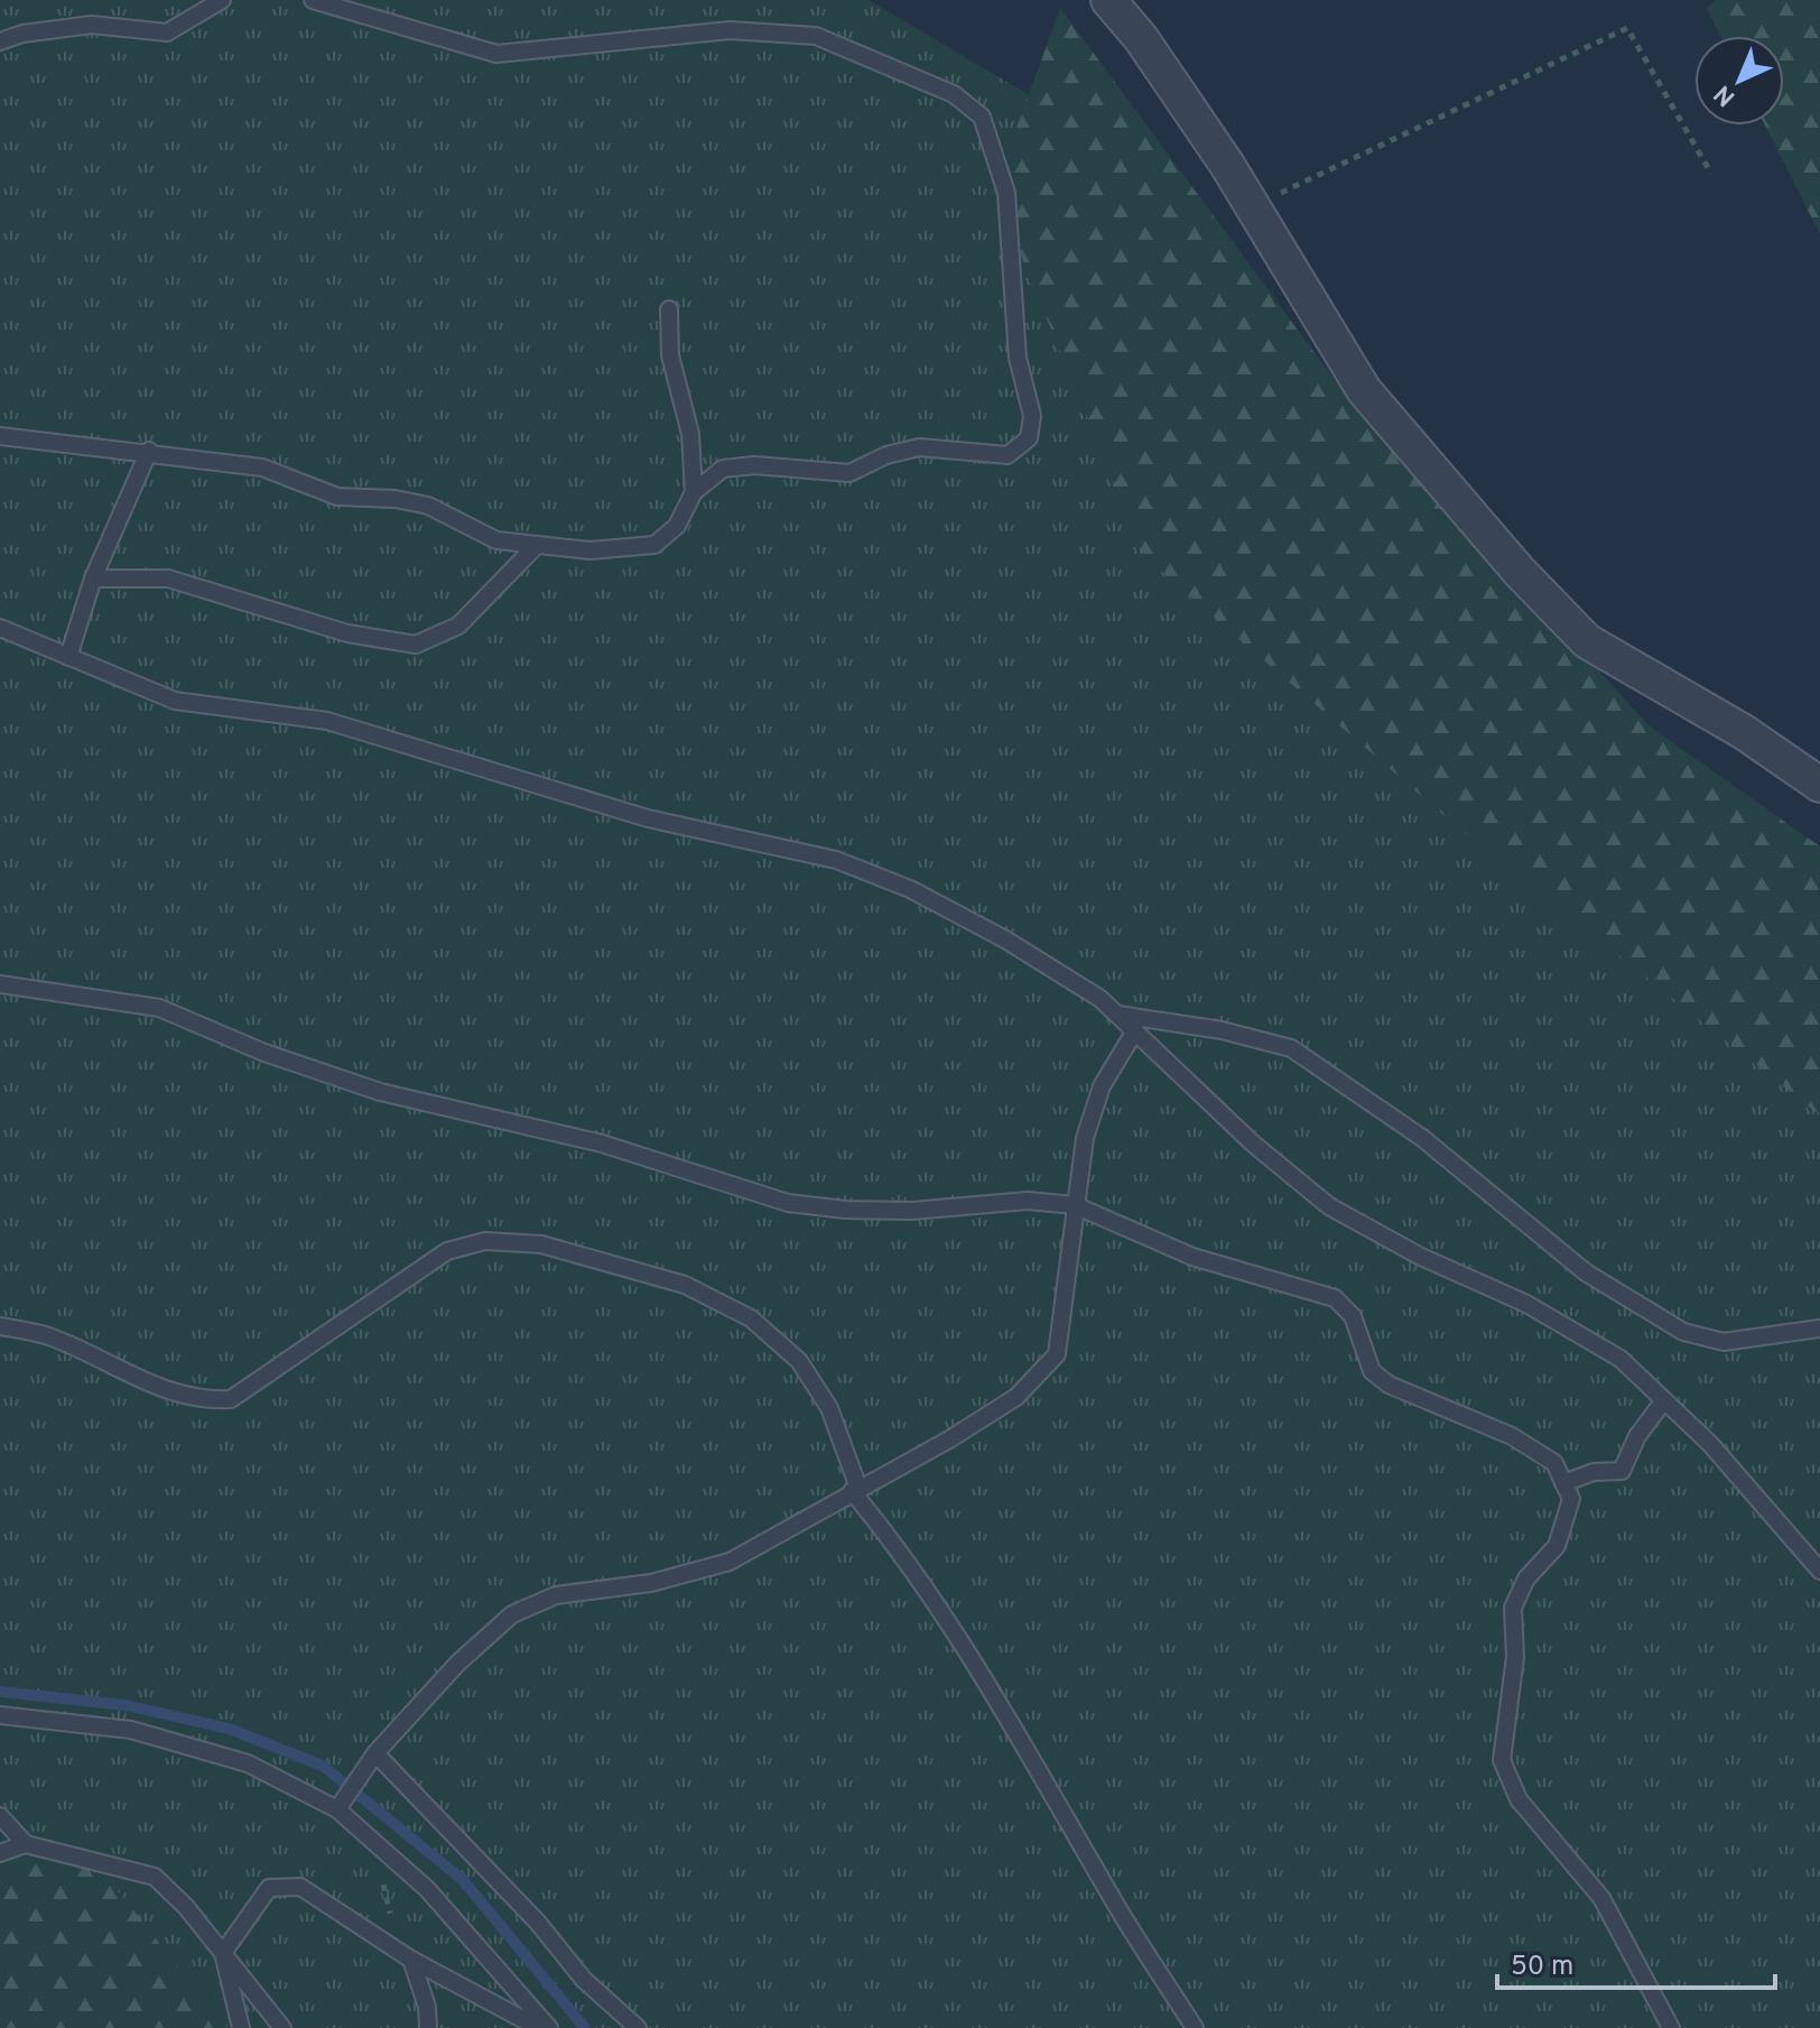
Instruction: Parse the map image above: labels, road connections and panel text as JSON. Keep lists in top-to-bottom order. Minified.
{"scale_bar":"50 m","north":"bottom left"}
